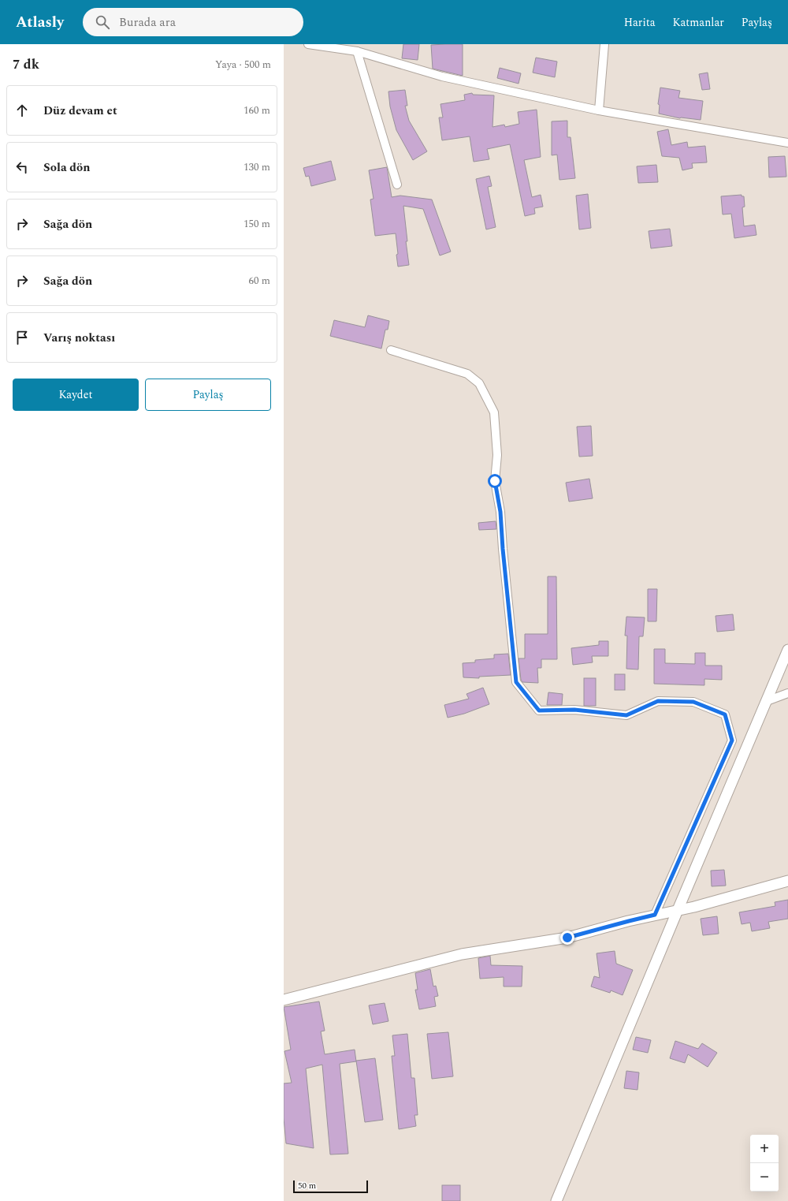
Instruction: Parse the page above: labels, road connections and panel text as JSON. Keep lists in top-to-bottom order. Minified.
{"scale_bar":"50 m","page":{"header":"Atlasly","search":"Burada ara","nav":["Harita","Katmanlar","Paylaş"],"heading":["7 dk","Yaya · 500 m"],"list":[["Düz devam et","160 m"],["Sola dön","130 m"],["Sağa dön","150 m"],["Sağa dön","60 m"],"Varış noktası"],"buttons":["Kaydet","Paylaş"],"map_buttons":["+","−"],"scale":"50 m"}}
